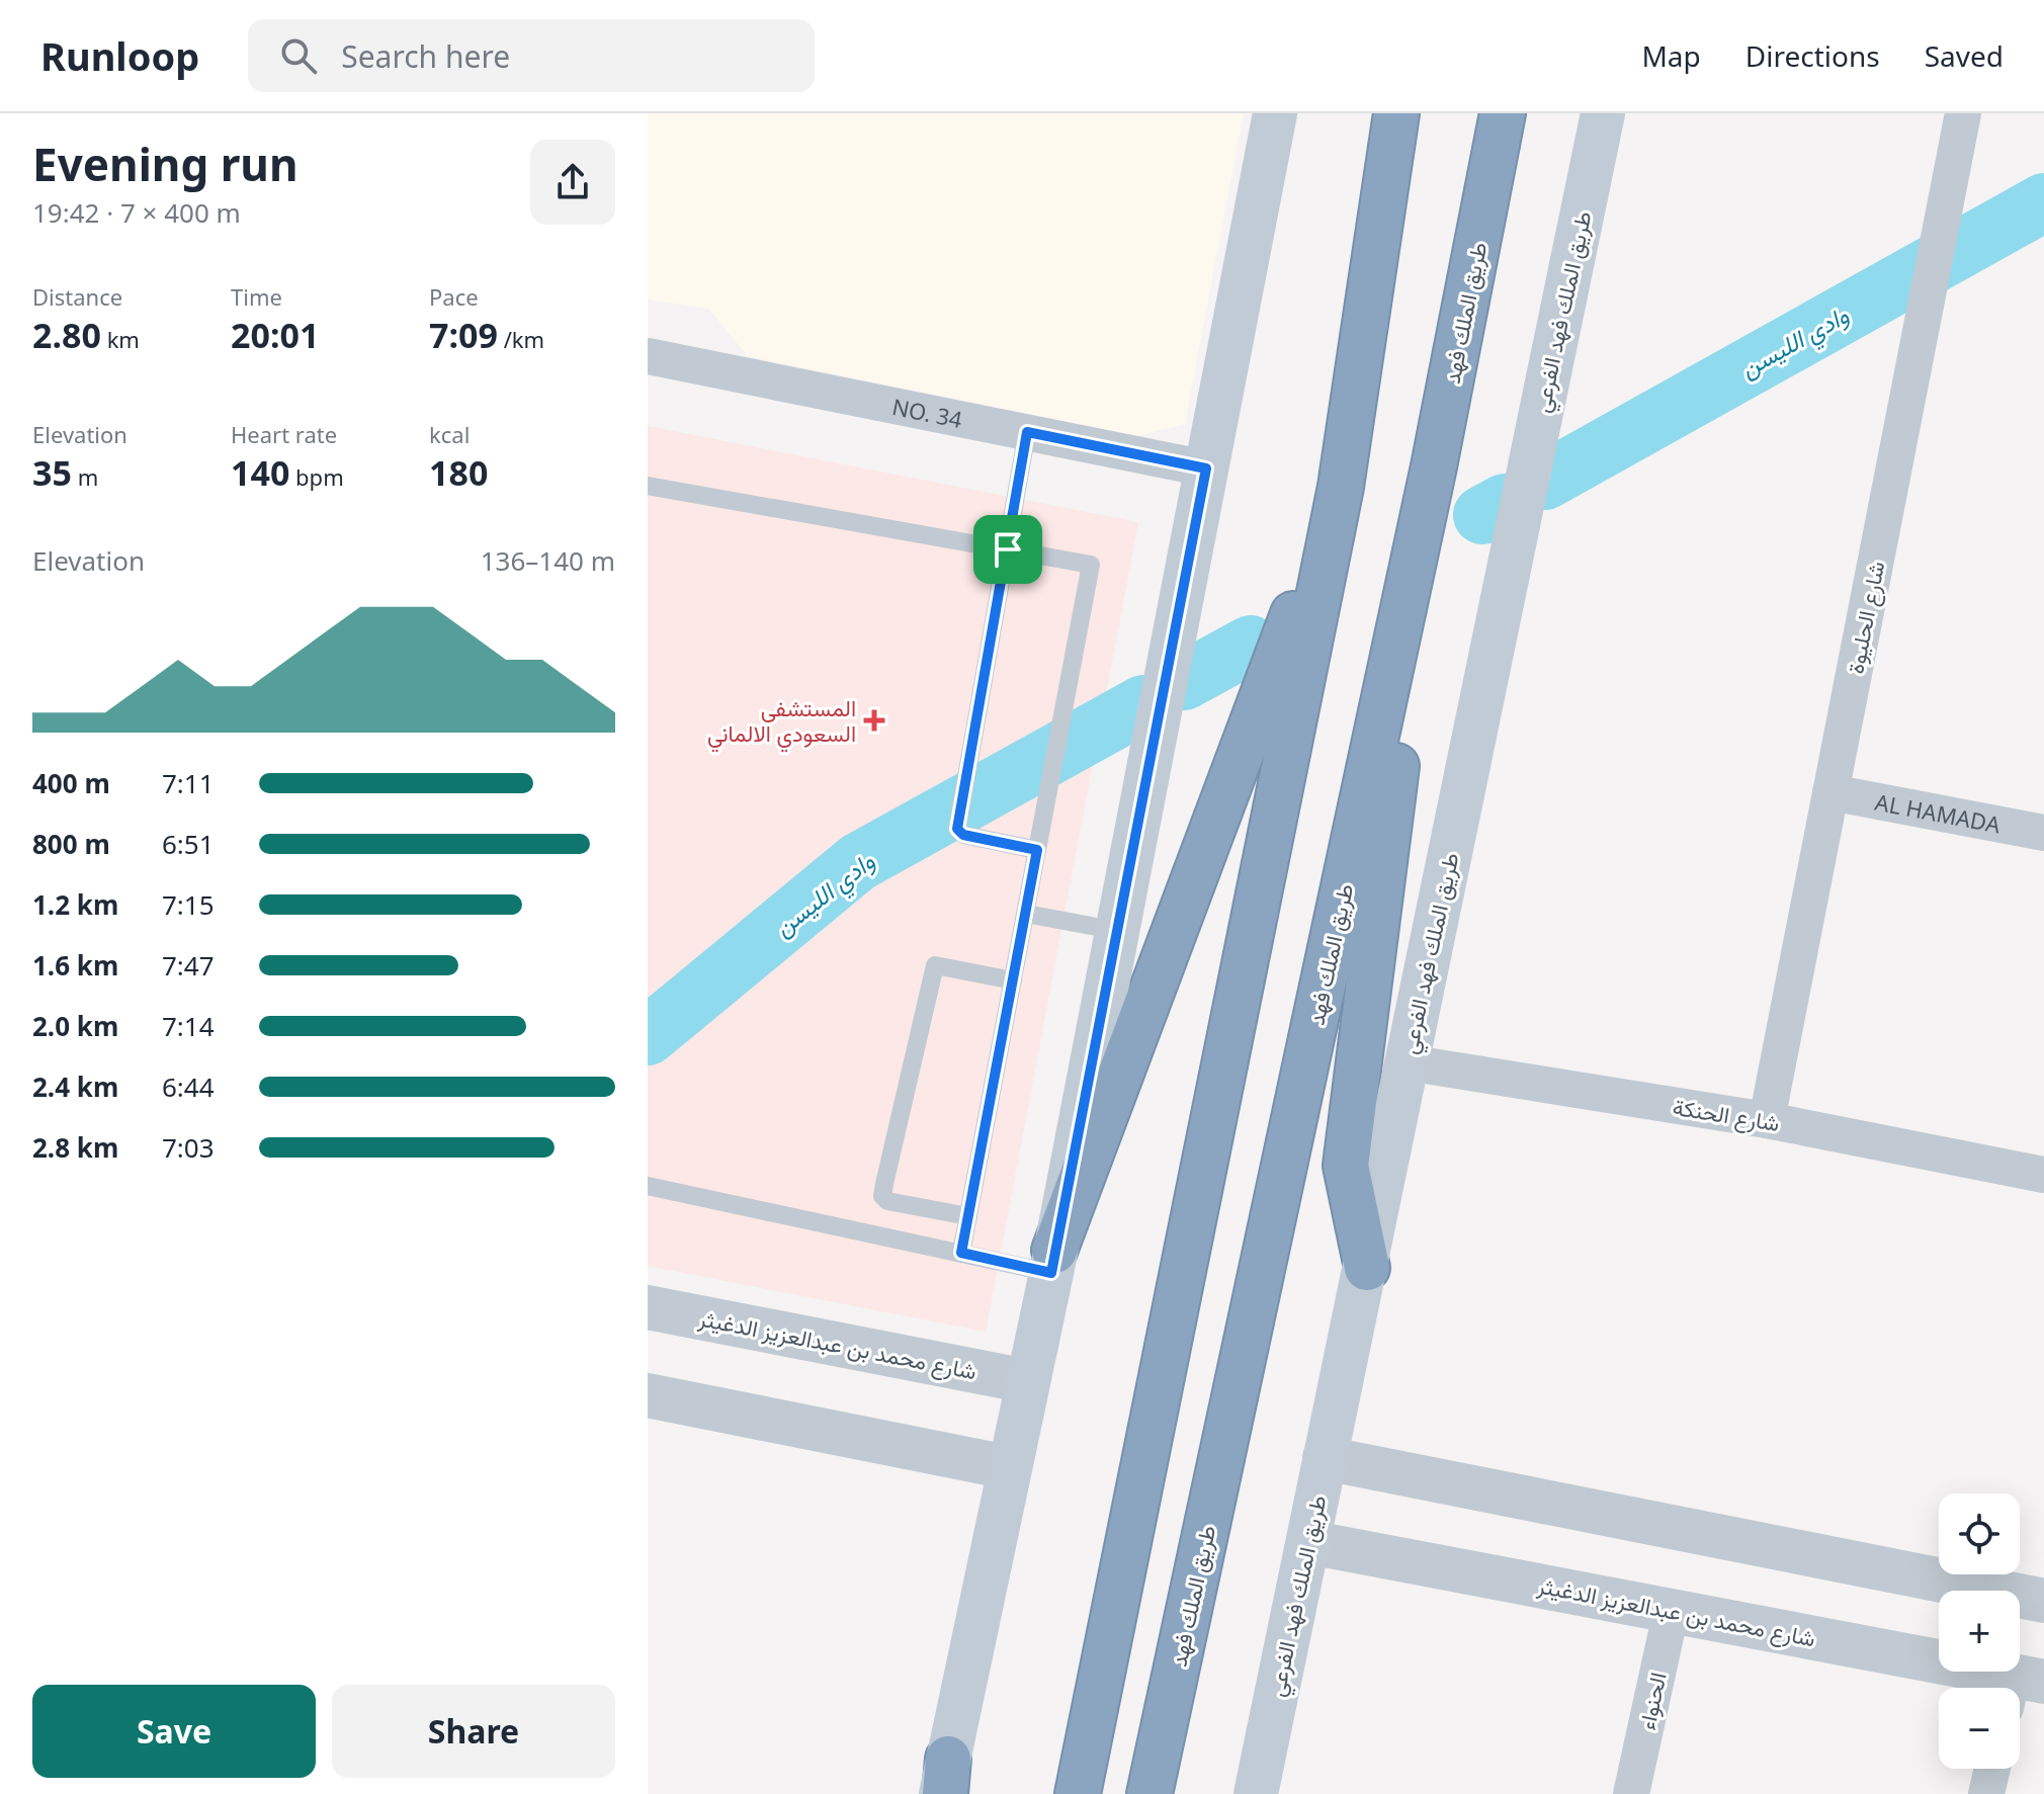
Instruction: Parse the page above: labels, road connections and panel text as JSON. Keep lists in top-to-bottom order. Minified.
{"streets":{"highway":["طريق الملك فهد"],"main road":["طريق الملك فهد الفرعي"],"street":["NO. 34","شارع الحليوة","AL HAMADA","شارع الحنكة","شارع محمد بن عبدالعزيز الدغيثر","الحنواء"]},"crossings":[["طريق الملك فهد الفرعي","شارع الحنكة"],["طريق الملك فهد الفرعي","شارع محمد بن عبدالعزيز الدغيثر"],["شارع الحليوة","AL HAMADA"],["شارع الحليوة","شارع الحنكة"],["شارع محمد بن عبدالعزيز الدغيثر","الحنواء"]],"water":["وادي الليسن"],"places":{"health":["المستشفى السعودي الالماني"]},"page":{"header":"Runloop","search":"Search here","nav":["Map","Directions","Saved"],"heading":["Evening run","19:42 · 7 × 400 m"],"stats":[["Distance","2.80 km"],["Time","20:01"],["Pace","7:09 /km"],["Elevation","35 m"],["Heart rate","140 bpm"],["kcal","180"]],"chart":["Elevation","136–140 m"],"list":[{"name":"400 m","note":"7:11"},{"name":"800 m","note":"6:51"},{"name":"1.2 km","note":"7:15"},{"name":"1.6 km","note":"7:47"},{"name":"2.0 km","note":"7:14"},{"name":"2.4 km","note":"6:44"},{"name":"2.8 km","note":"7:03"}],"map_buttons":["+","−"],"buttons":["Save","Share"]}}
